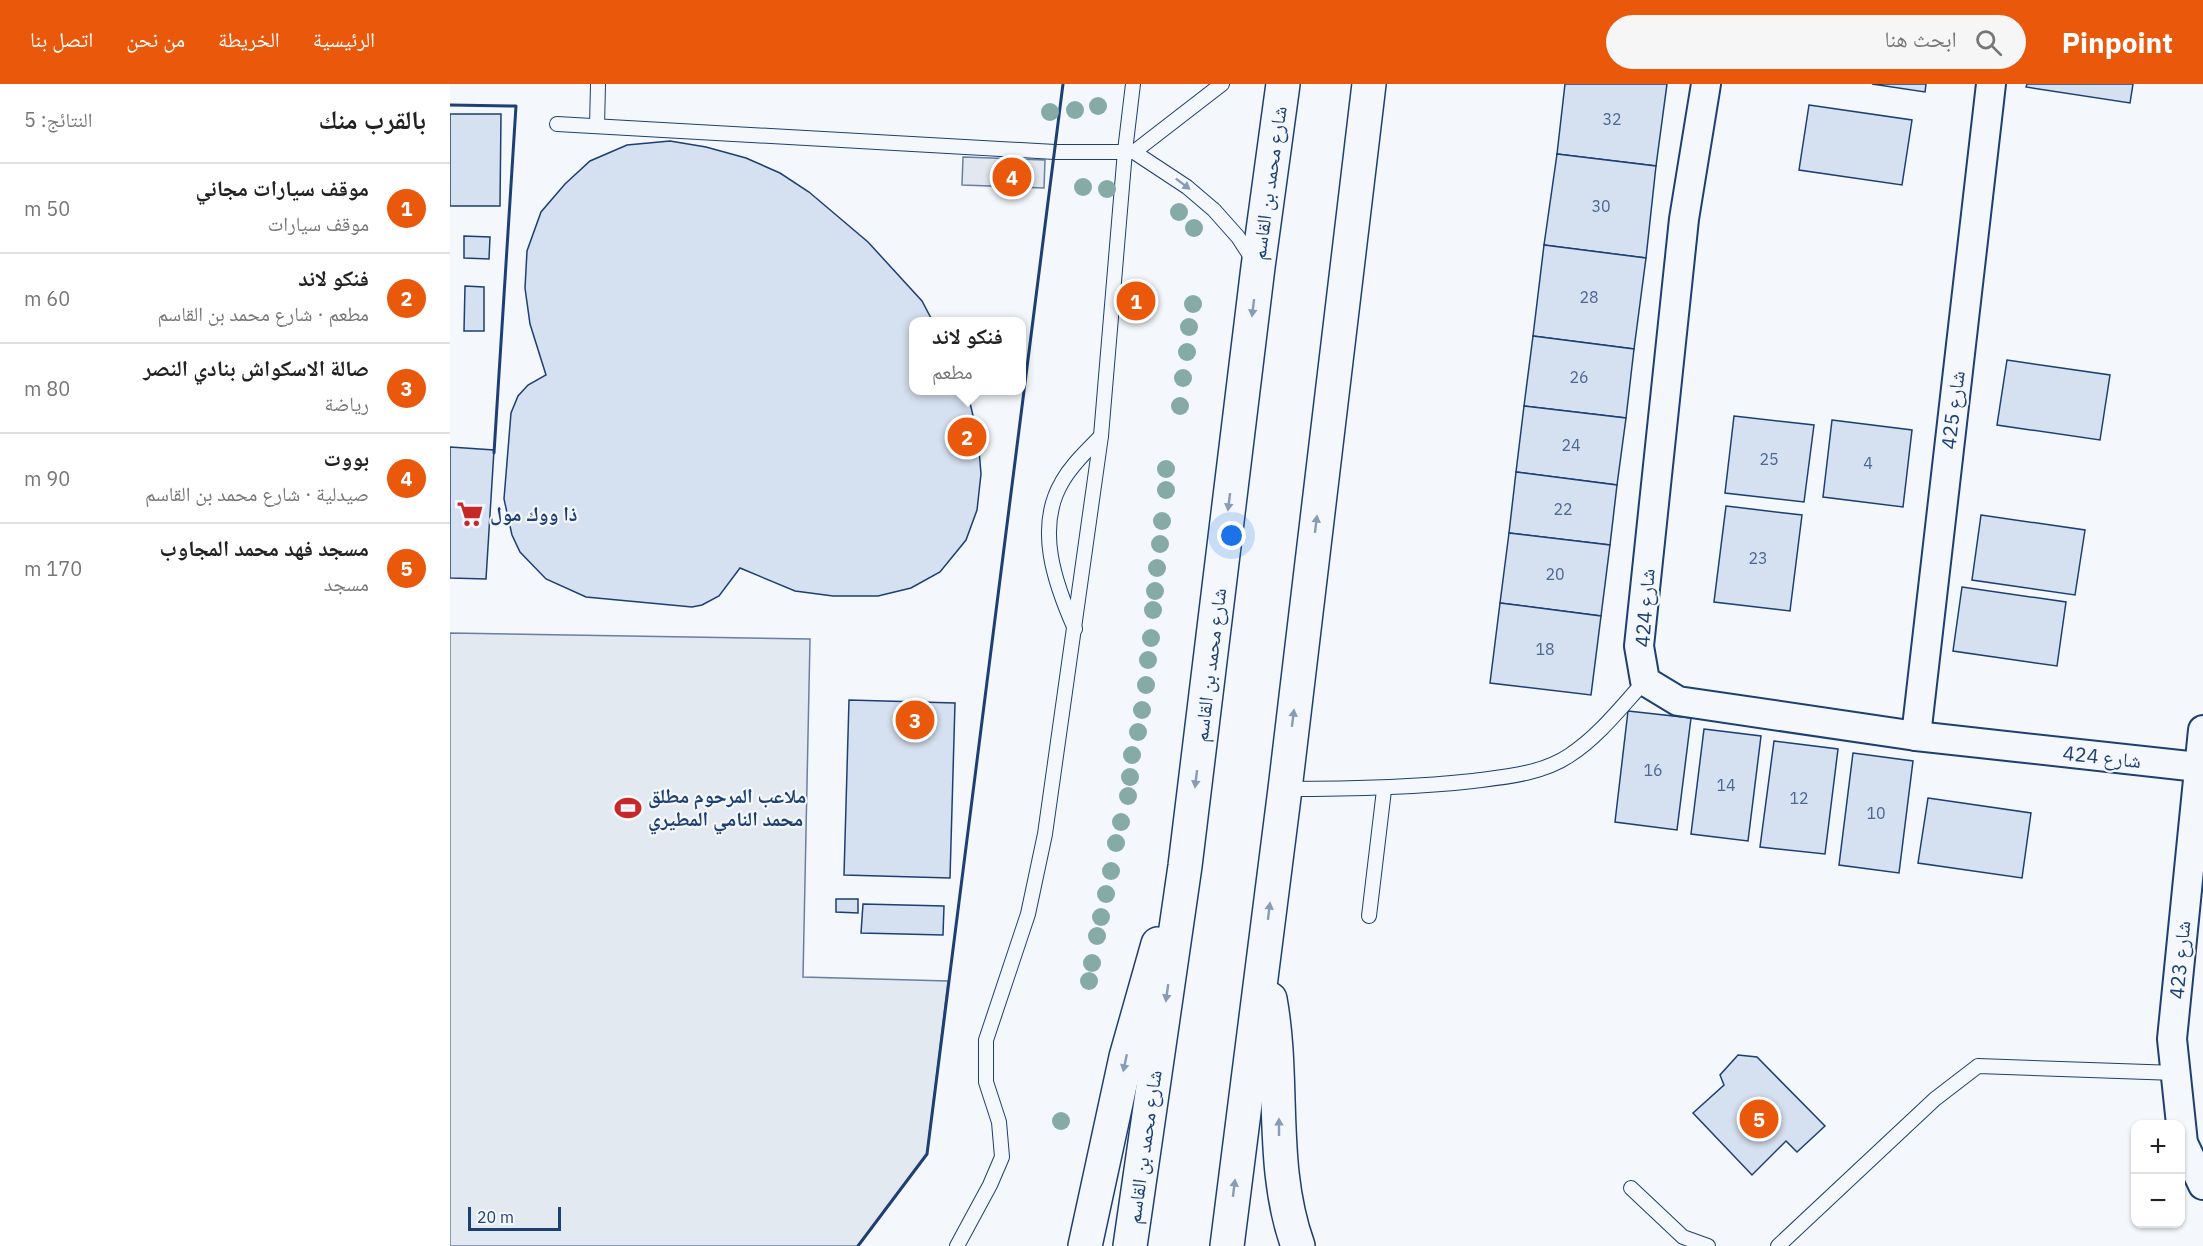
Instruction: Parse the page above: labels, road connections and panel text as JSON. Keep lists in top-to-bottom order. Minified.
{"streets":{"main road":["شارع محمد بن القاسم"],"street":["شارع 425","شارع 424","شارع 423"]},"crossings":[["شارع 425","شارع 424"],["شارع 424","شارع 423"]],"places":{"supermarket":["ذا ووك مول"],"sports":["ملاعب المرحوم مطلق محمد النامي المطيري"]},"house_numbers":["32","30","28","26","24","25","4","22","23","20","18","16","14","12","10"],"scale_bar":"20 m","page":{"header":"Pinpoint","search":"ابحث هنا","nav":["الرئيسية","الخريطة","من نحن","اتصل بنا"],"heading":["بالقرب منك","النتائج: 5"],"pins":["4","1","2","3","5"],"list":[{"mark":"1","name":"موقف سيارات مجاني","note":"موقف سيارات","value":"50 m"},{"mark":"2","name":"فنكو لاند","note":"مطعم · شارع محمد بن القاسم","value":"60 m"},{"mark":"3","name":"صالة الاسكواش بنادي النصر","note":"رياضة","value":"80 m"},{"mark":"4","name":"بووت","note":"صيدلية · شارع محمد بن القاسم","value":"90 m"},{"mark":"5","name":"مسجد فهد محمد المجاوب","note":"مسجد","value":"170 m"}],"popup":["فنكو لاند","مطعم"],"map_buttons":["+","−"],"scale":"20 m"}}
